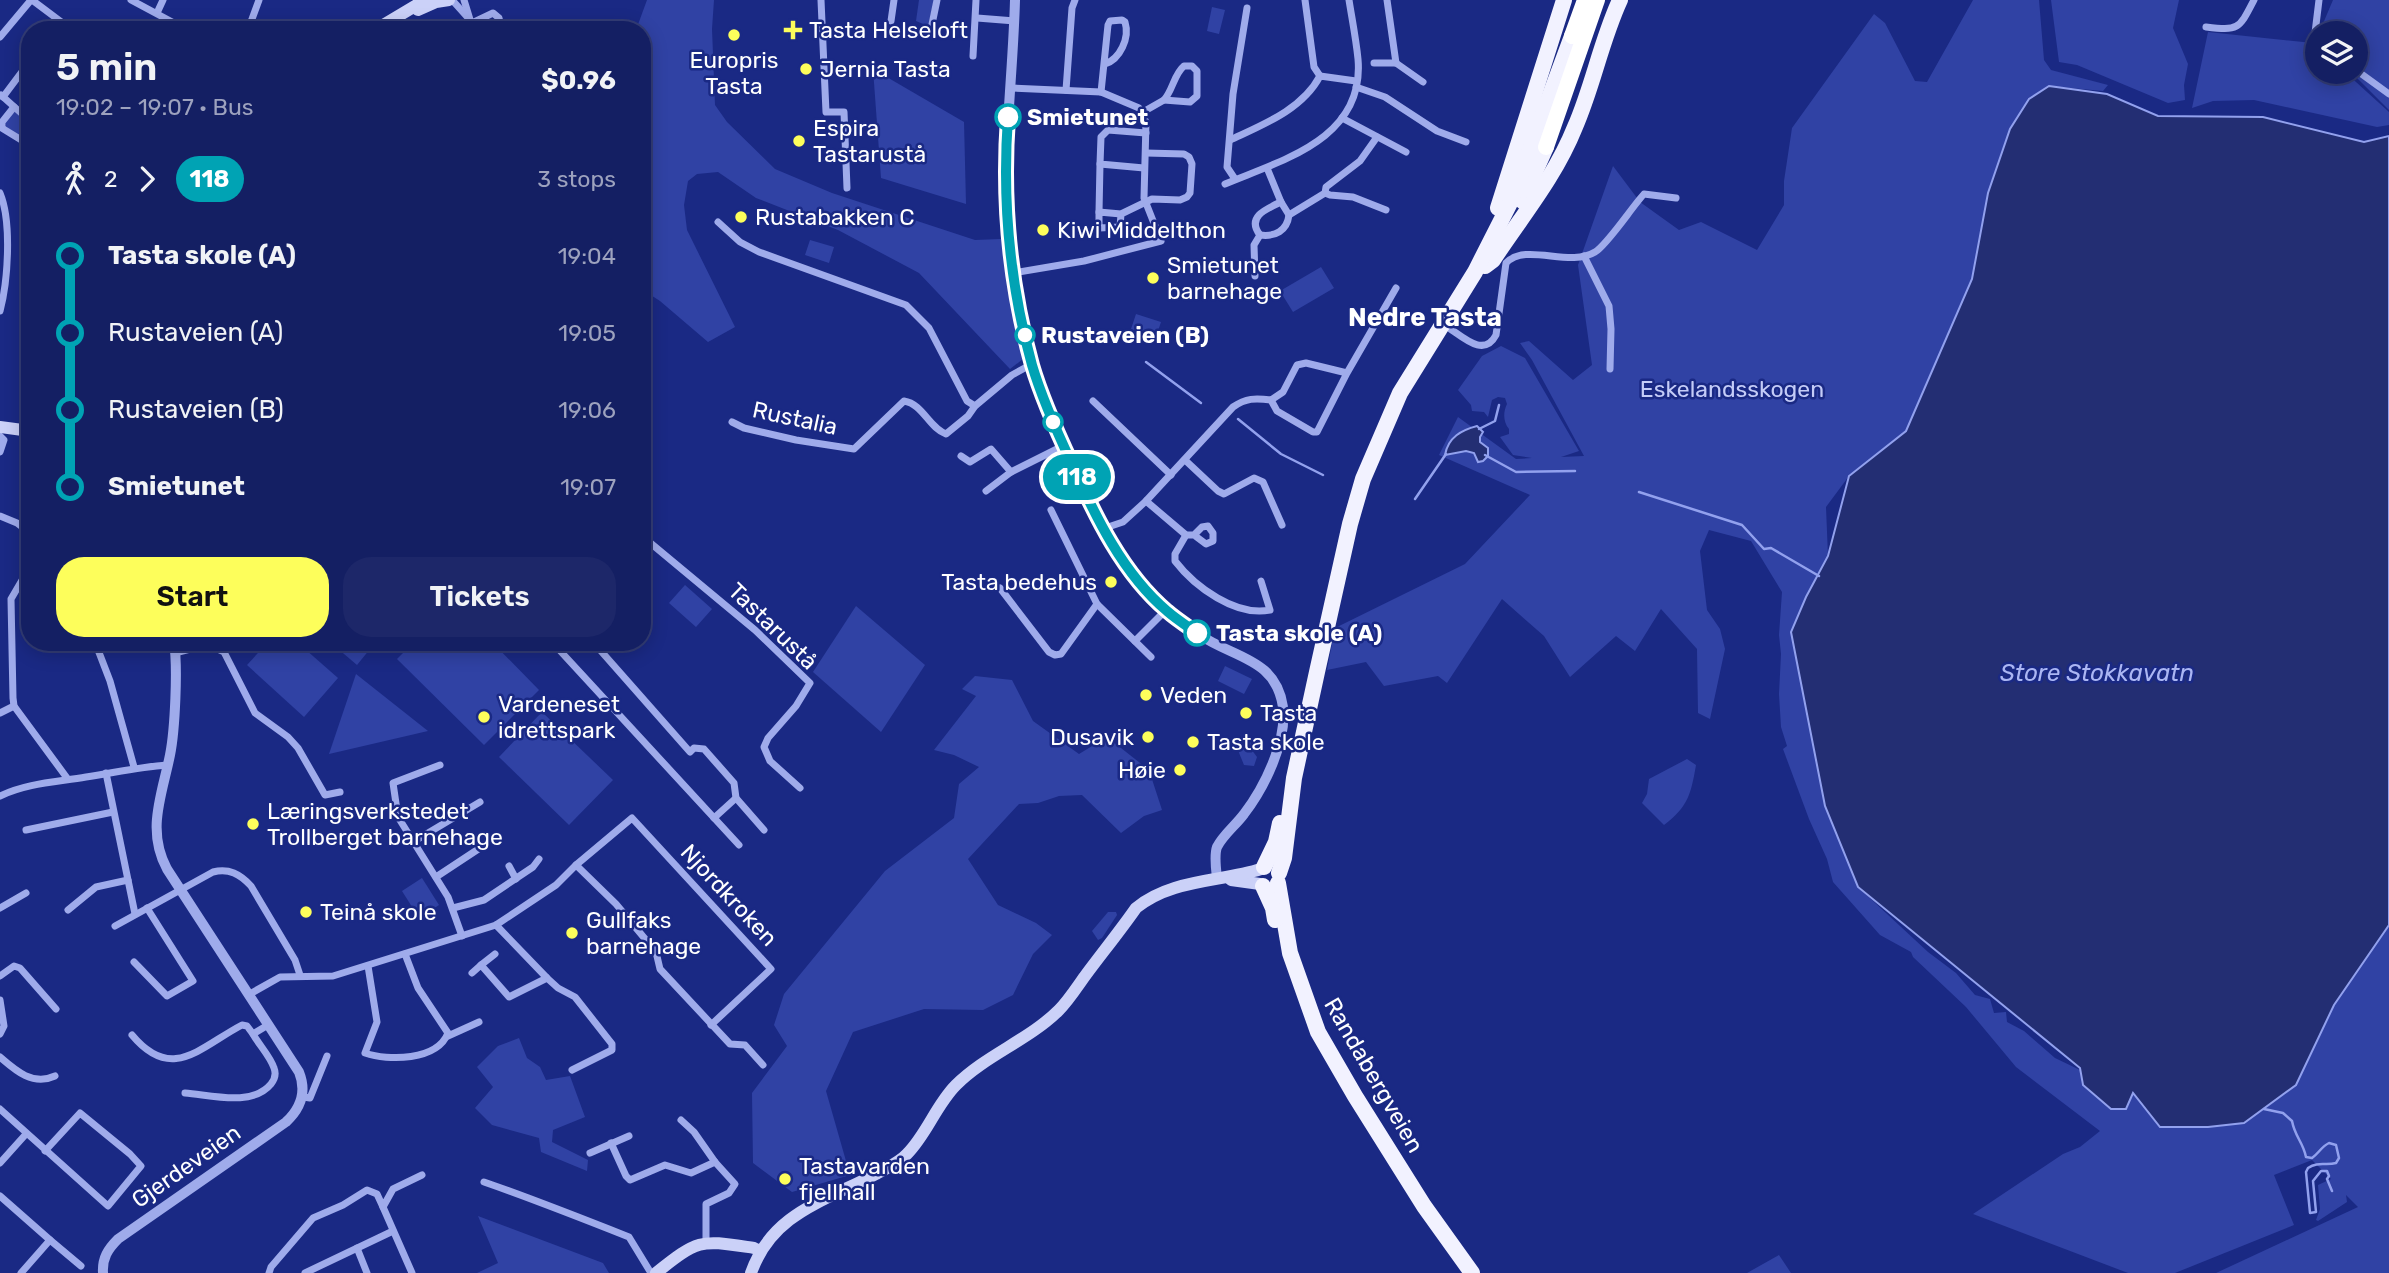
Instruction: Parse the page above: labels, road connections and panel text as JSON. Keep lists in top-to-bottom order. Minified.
{"streets":{"highway":["Randabergveien"],"street":["Rustalia","Tastarustå","Njordkroken","Gjerdeveien"]},"districts":["Nedre Tasta"],"water":["Store Stokkavatn"],"parks":["Eskelandsskogen"],"places":{"health":["Tasta Helseloft"],"other":["Europris Tasta","Jernia Tasta","Smietunet","Espira Tastarustå","Rustabakken C","Kiwi Middelthon","Smietunet barnehage","Rustaveien (B)","Tasta bedehus","Tasta skole (A)","Veden","Tasta","Vardeneset idrettspark","Dusavik","Tasta skole","Høie","Læringsverkstedet Trollberget barnehage","Teinå skole","Gullfaks barnehage","Tastavarden fjellhall"]},"lines":["bus line 118"],"page":{"on_map":"118","heading":["5 min","19:02 – 19:07 · Bus","$0.96"],"legs":["2","118","3 stops"],"list":[{"name":"Tasta skole (A)","value":"19:04"},{"name":"Rustaveien (A)","value":"19:05"},{"name":"Rustaveien (B)","value":"19:06"},{"name":"Smietunet","value":"19:07"}],"buttons":["Start","Tickets"]}}
